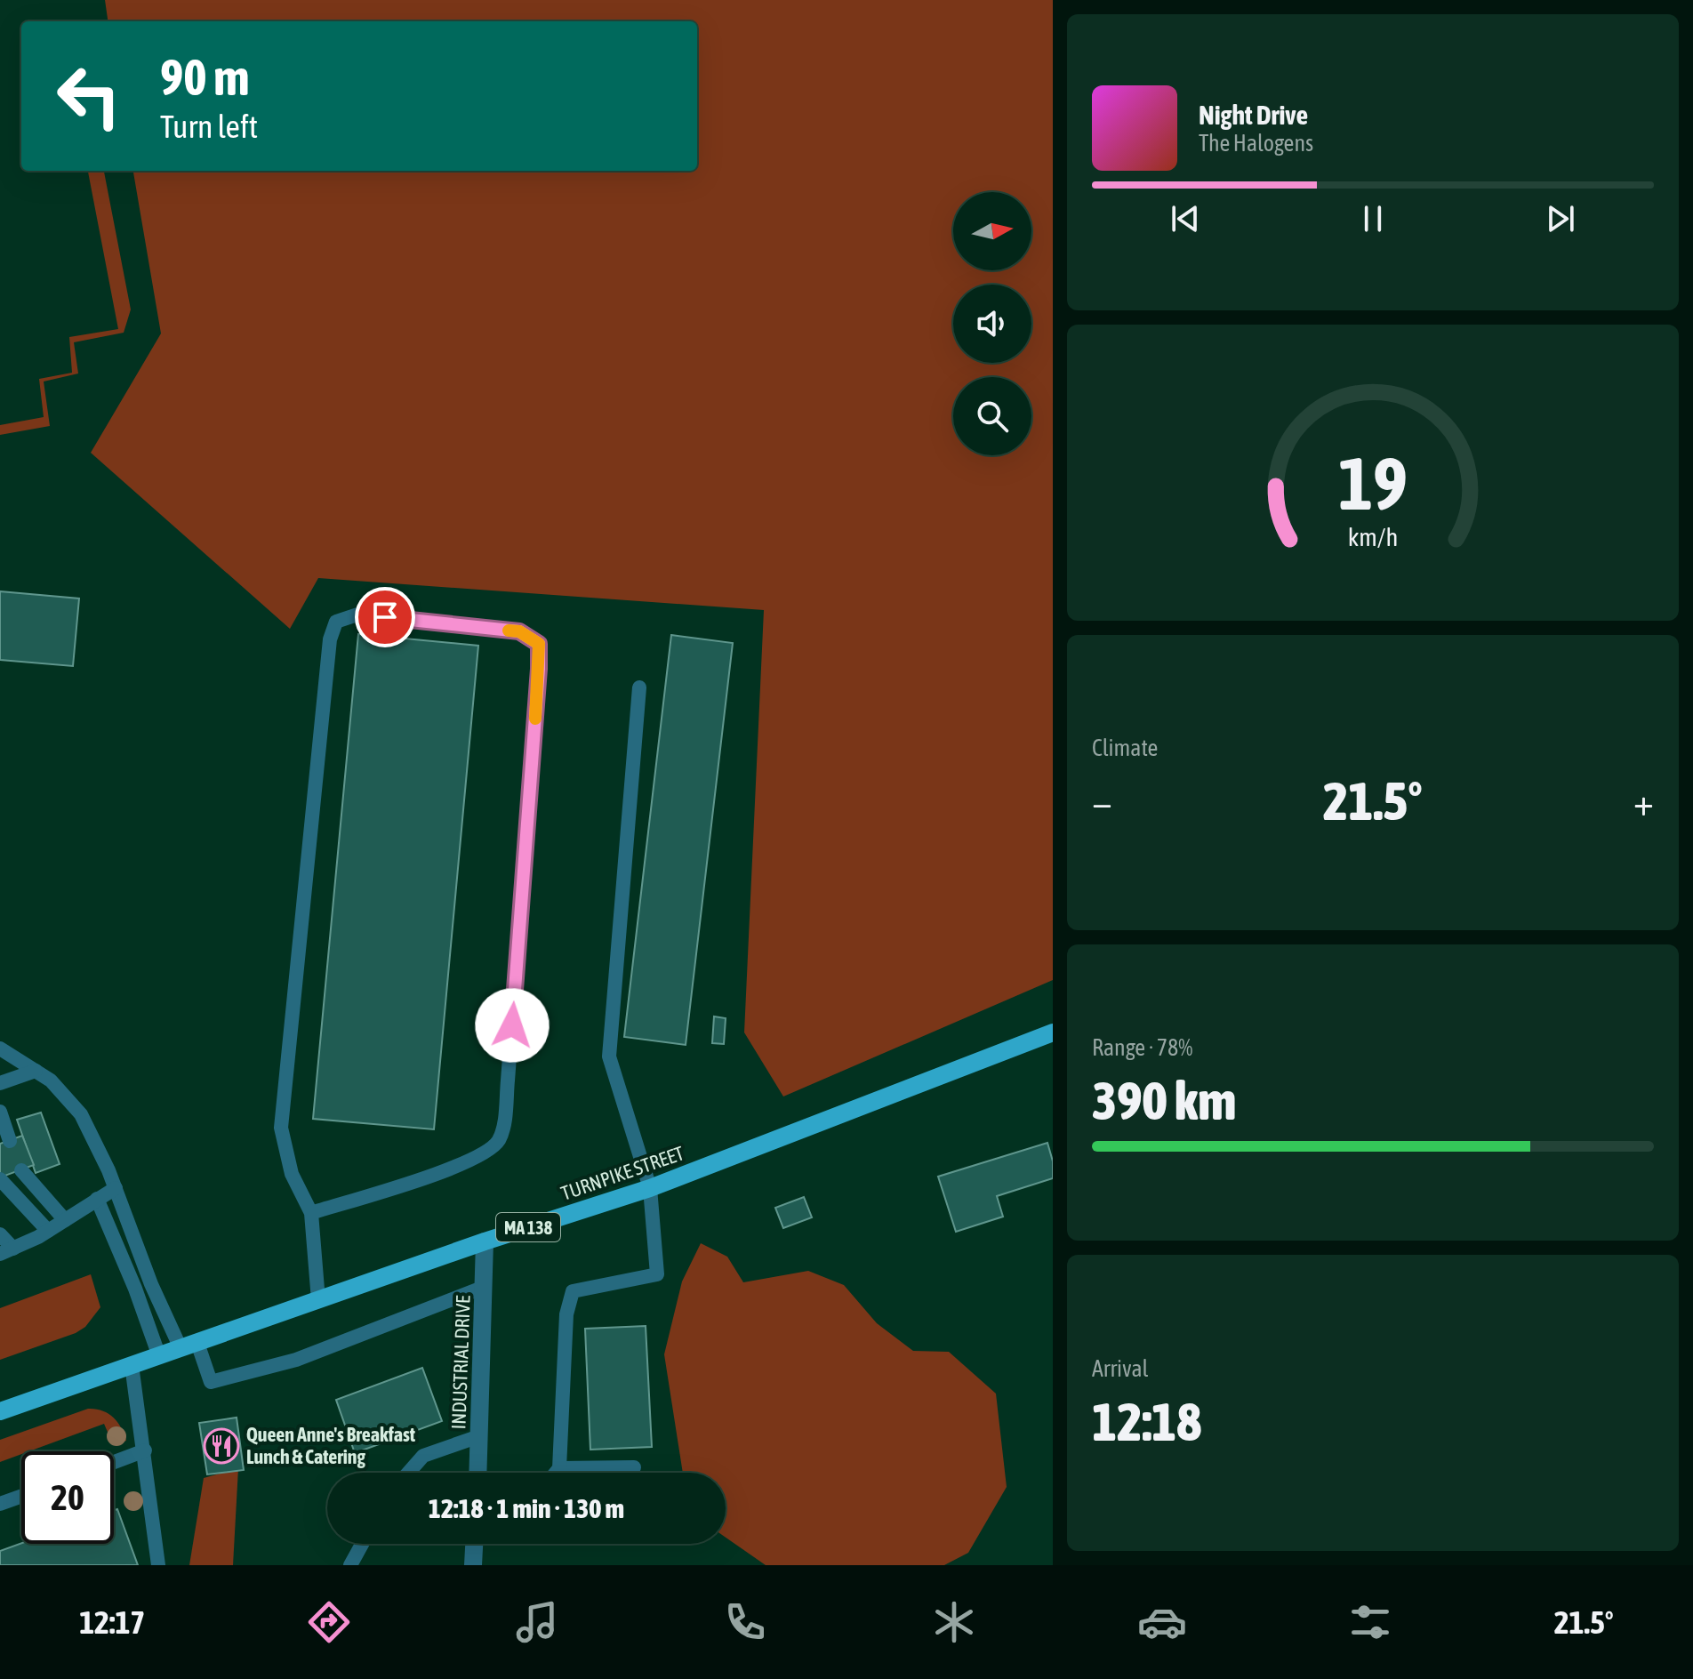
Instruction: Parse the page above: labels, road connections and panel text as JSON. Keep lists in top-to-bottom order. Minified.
{"streets":{"main road":["TURNPIKE STREET","MA 138"],"street":["INDUSTRIAL DRIVE"]},"crossings":[["TURNPIKE STREET","INDUSTRIAL DRIVE"]],"places":{"restaurant":["Queen Anne's Breakfast Lunch & Catering"]},"north":"right","page":{"turn":["90 m","Turn left"],"song":["Night Drive","The Halogens"],"tile":["Climate",["Range · 78%","390 km"],["Arrival","12:18"]],"heat":["−","21.5°","+"],"limit":"20","trip":"12:18 · 1 min · 130 m","tabs":["12:17","21.5°"],"gauge":["19","km/h"]}}
